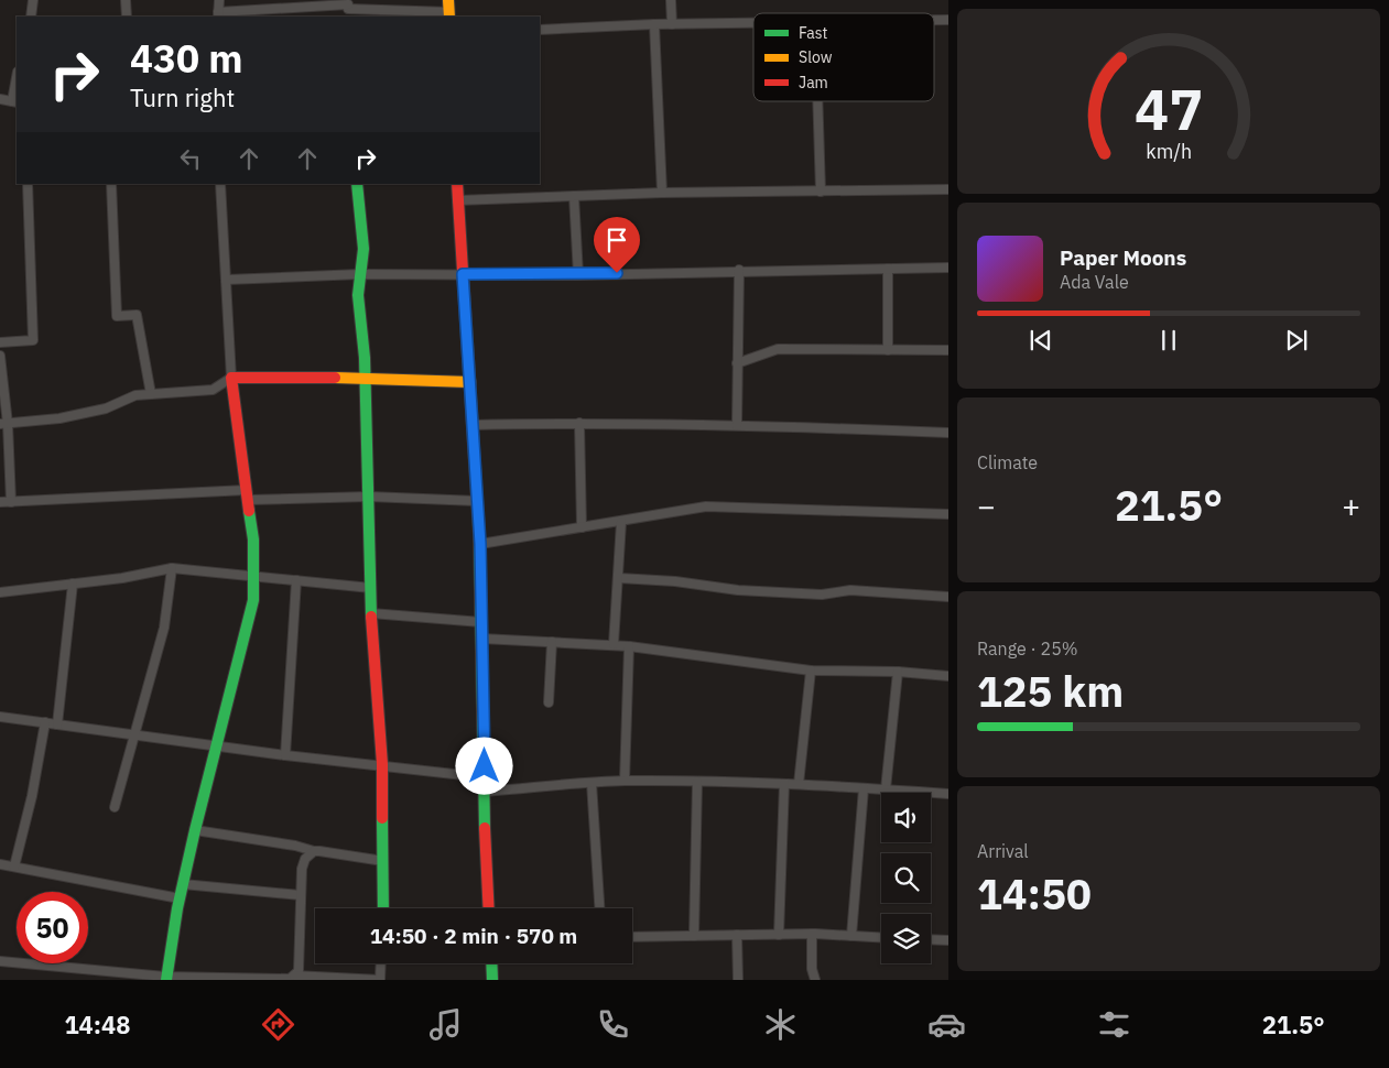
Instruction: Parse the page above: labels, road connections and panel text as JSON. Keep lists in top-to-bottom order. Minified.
{"legend":["Fast","Slow","Jam"],"page":{"turn":["430 m","Turn right"],"song":["Paper Moons","Ada Vale"],"tile":["Climate",["Range · 25%","125 km"],["Arrival","14:50"]],"heat":["−","21.5°","+"],"limit":"50","trip":"14:50 · 2 min · 570 m","tabs":["14:48","21.5°"],"gauge":["47","km/h"]}}
